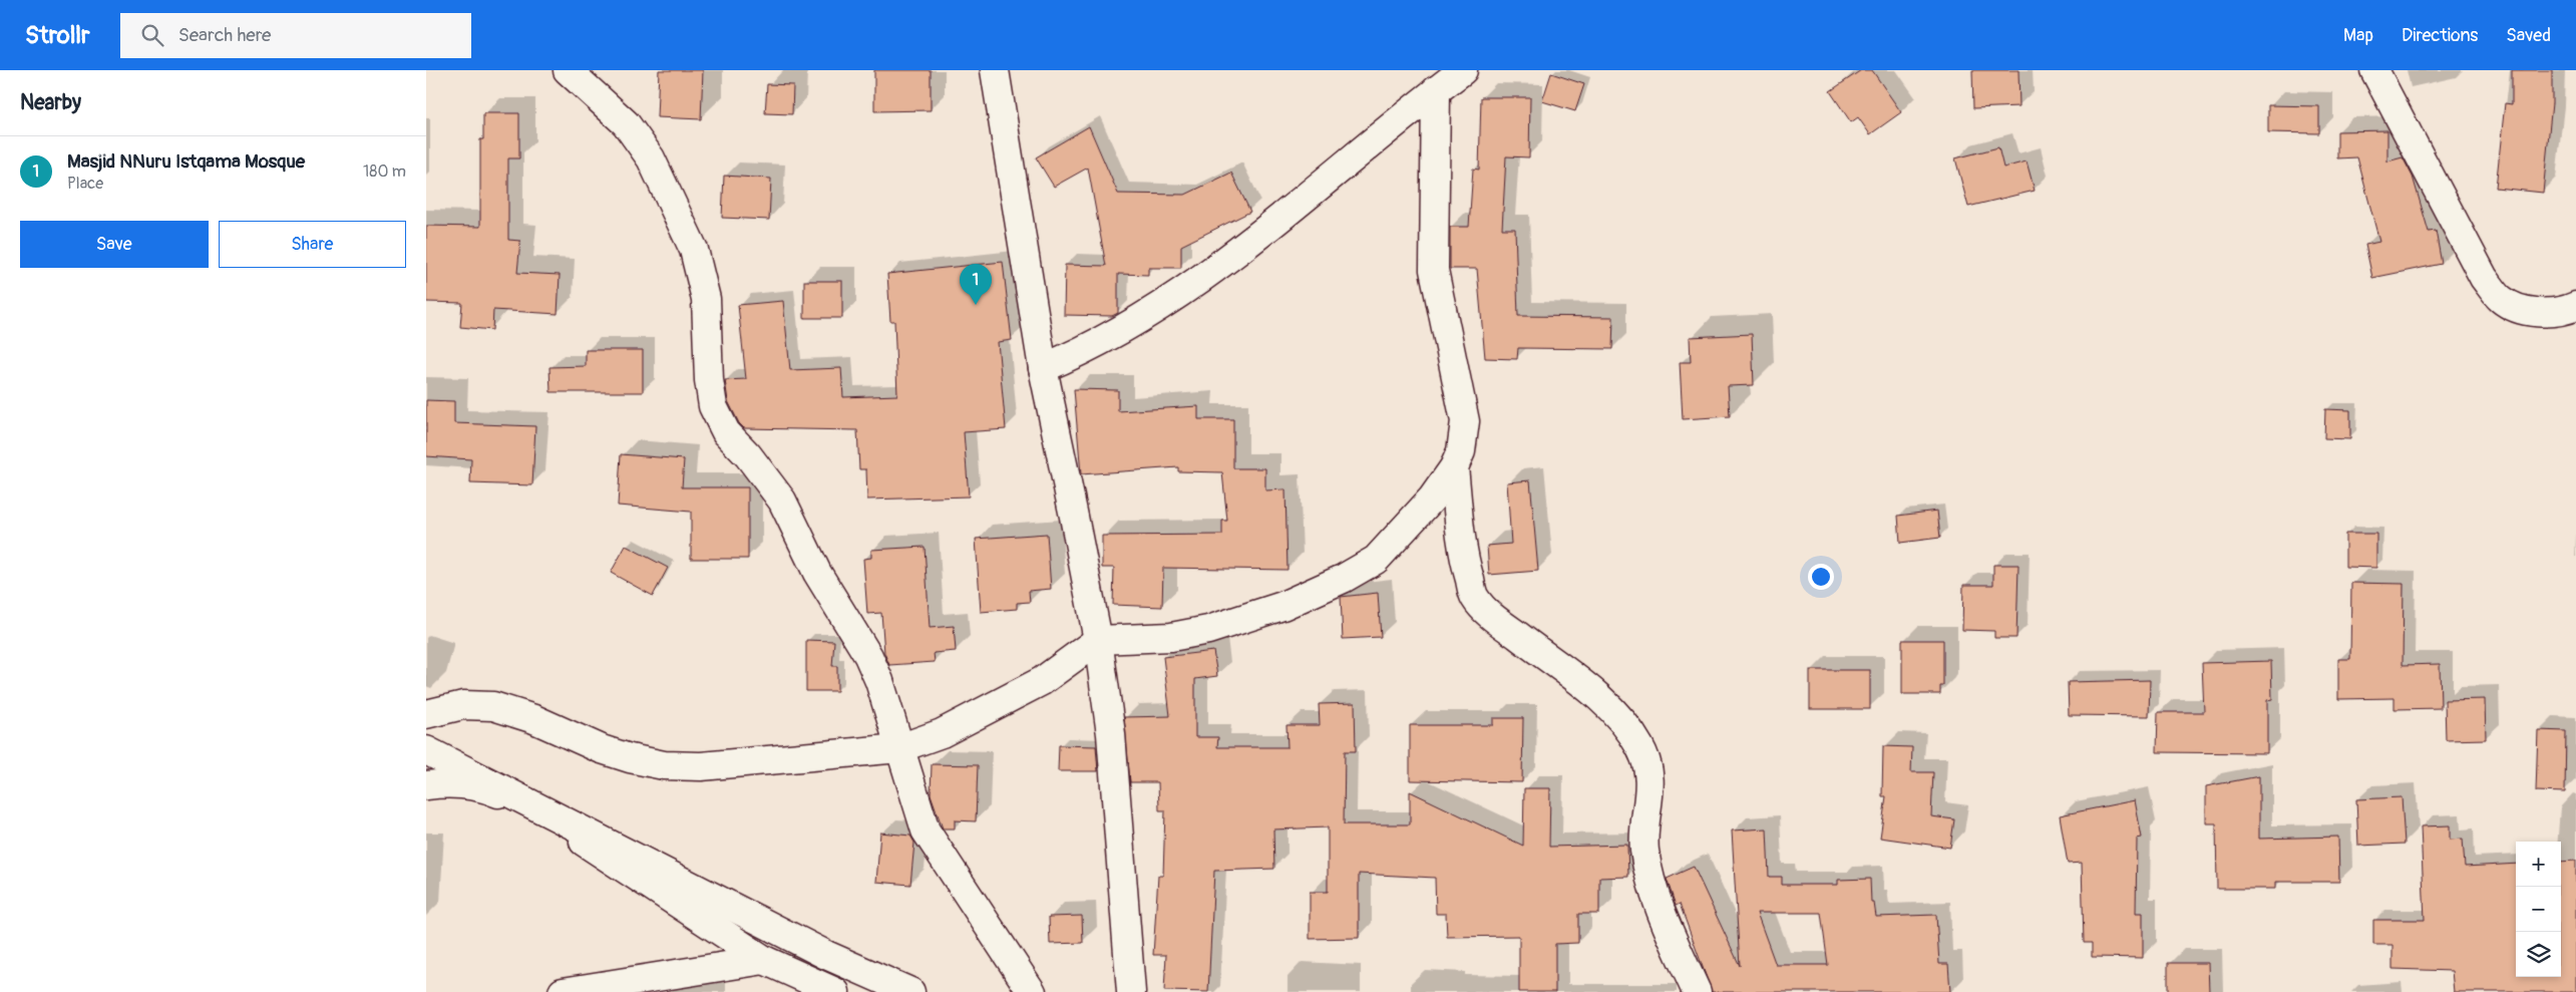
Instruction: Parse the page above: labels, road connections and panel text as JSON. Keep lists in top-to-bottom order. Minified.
{"page":{"header":"Strollr","search":"Search here","nav":["Map","Directions","Saved"],"heading":"Nearby","list":[{"mark":"1","name":"Masjid NNuru Istqama Mosque","note":"Place","value":"180 m"}],"buttons":["Save","Share"],"pins":"1","map_buttons":["+","−"]}}
